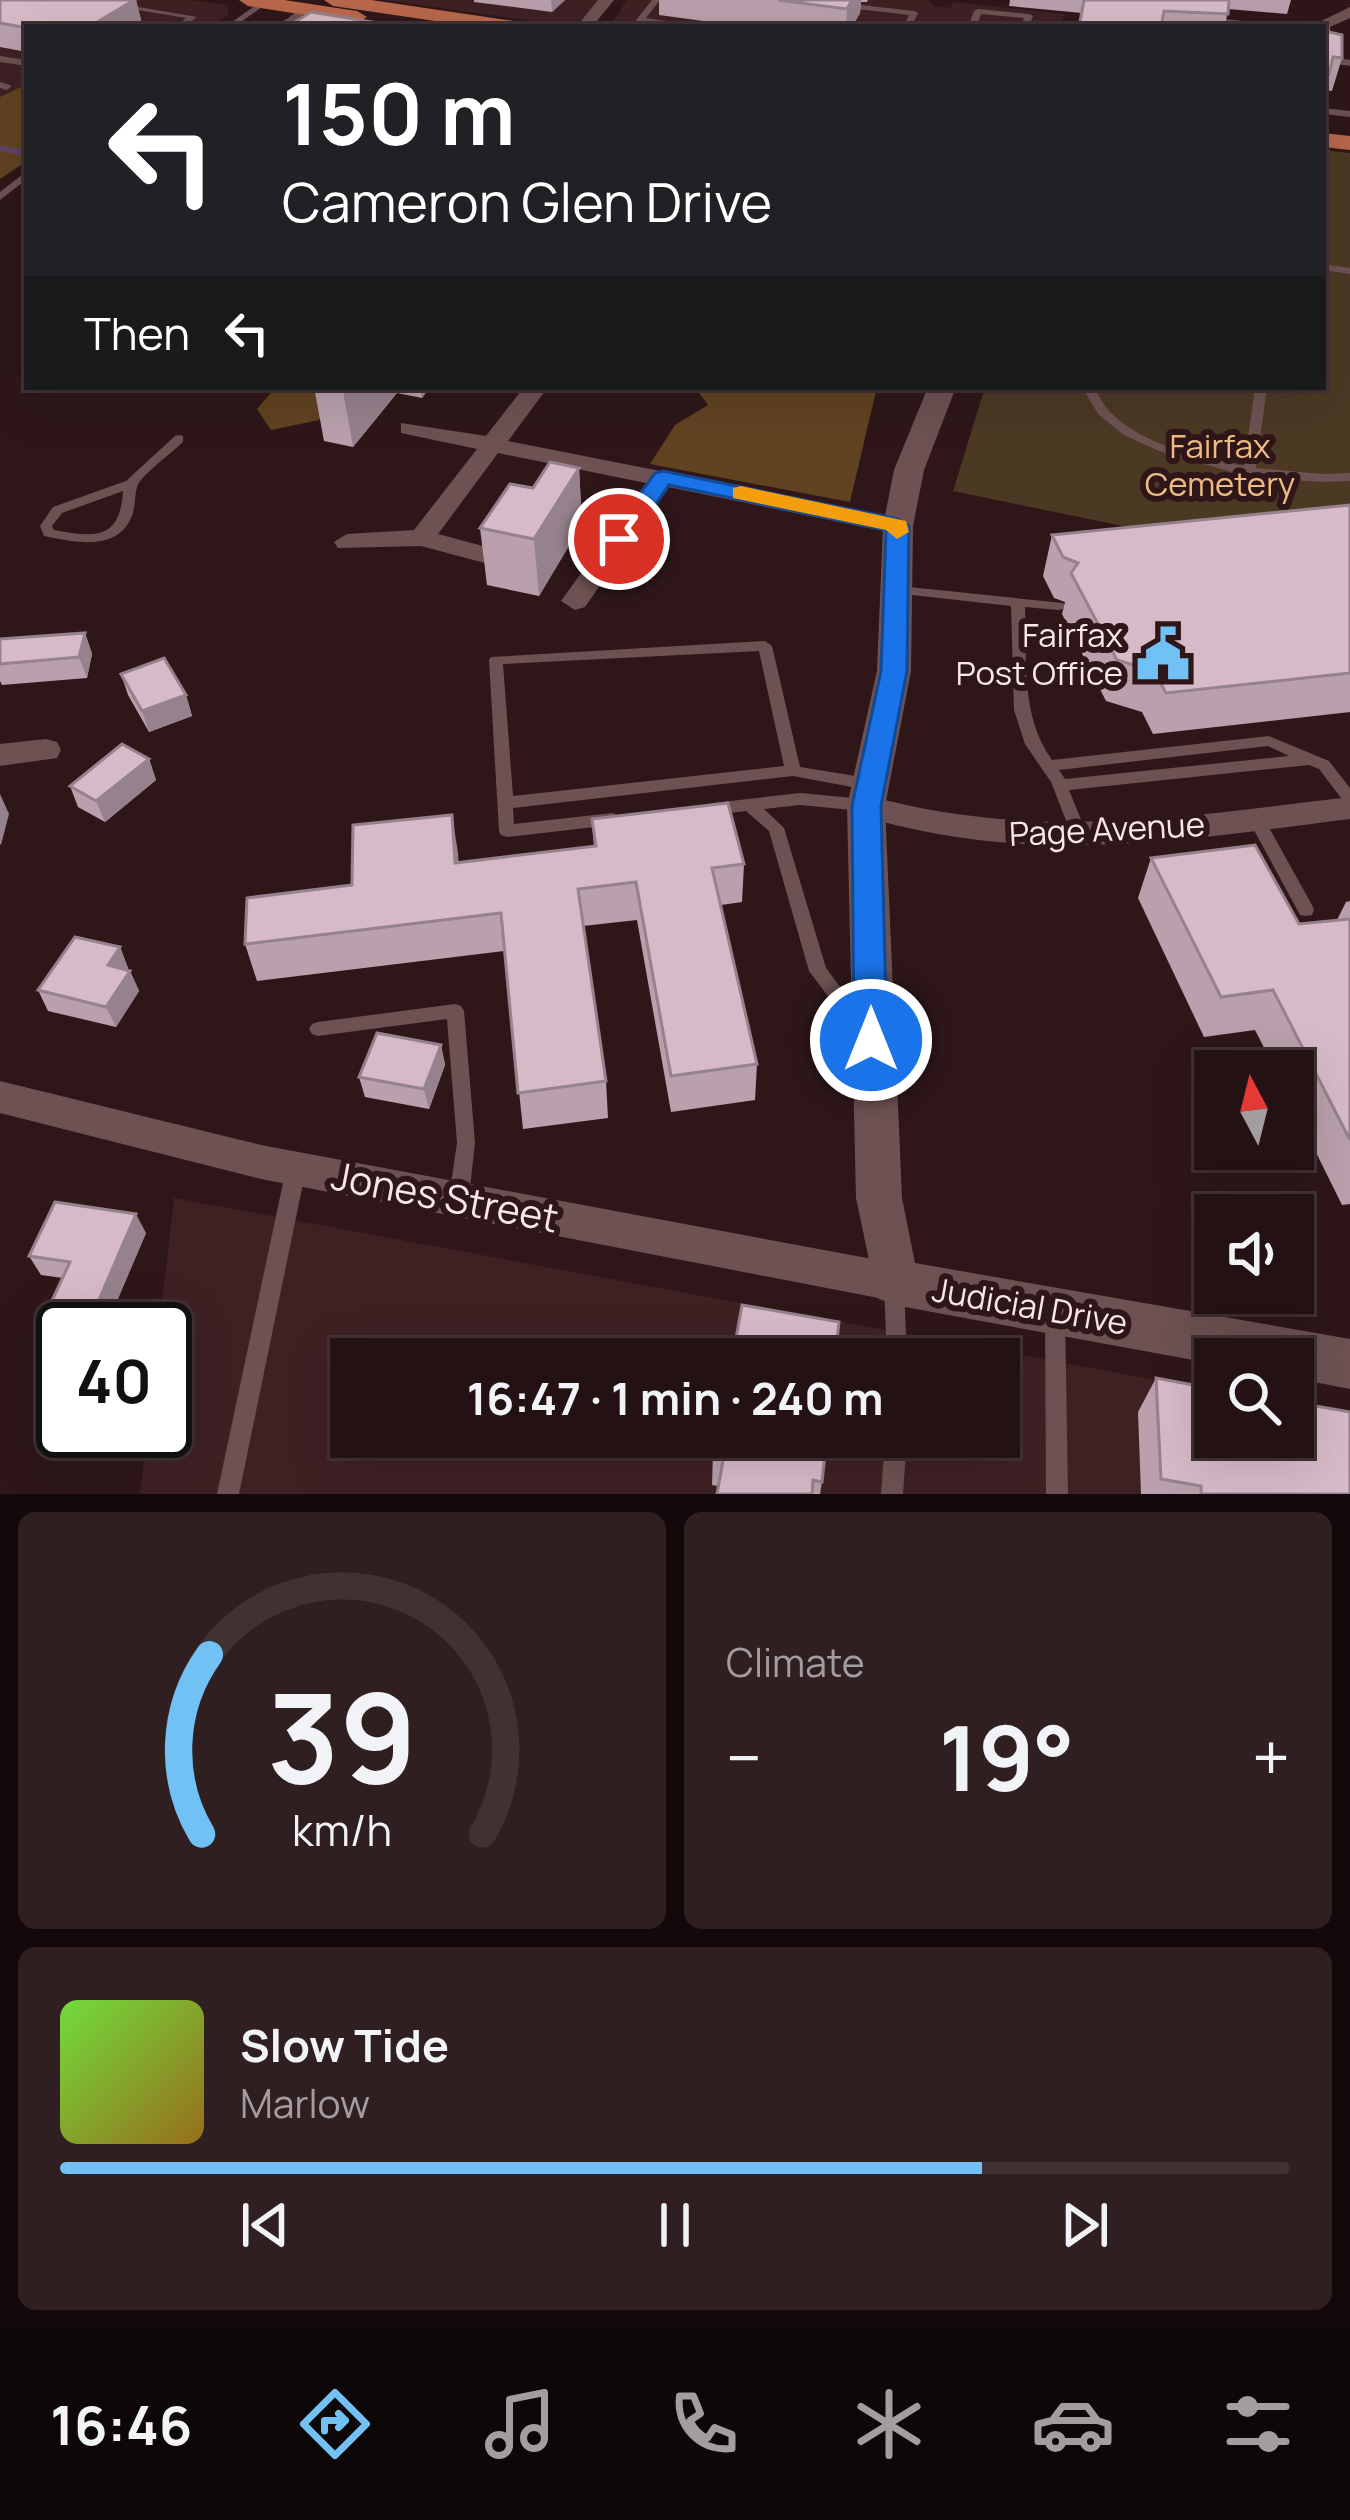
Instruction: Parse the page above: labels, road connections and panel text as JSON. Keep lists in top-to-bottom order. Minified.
{"streets":{"street":["Page Avenue","Jones Street","Judicial Drive"]},"crossings":[["Page Avenue","Judicial Drive"],["Jones Street","Judicial Drive"]],"parks":["Fairfax Cemetery"],"places":{"public building":["Fairfax Post Office"]},"north":"top","page":{"turn":["150 m","Cameron Glen Drive"],"then":"Then","limit":"40","trip":"16:47 · 1 min · 240 m","tile":"Climate","heat":["−","19°","+"],"song":["Slow Tide","Marlow"],"tabs":"16:46","gauge":["39","km/h"]}}
